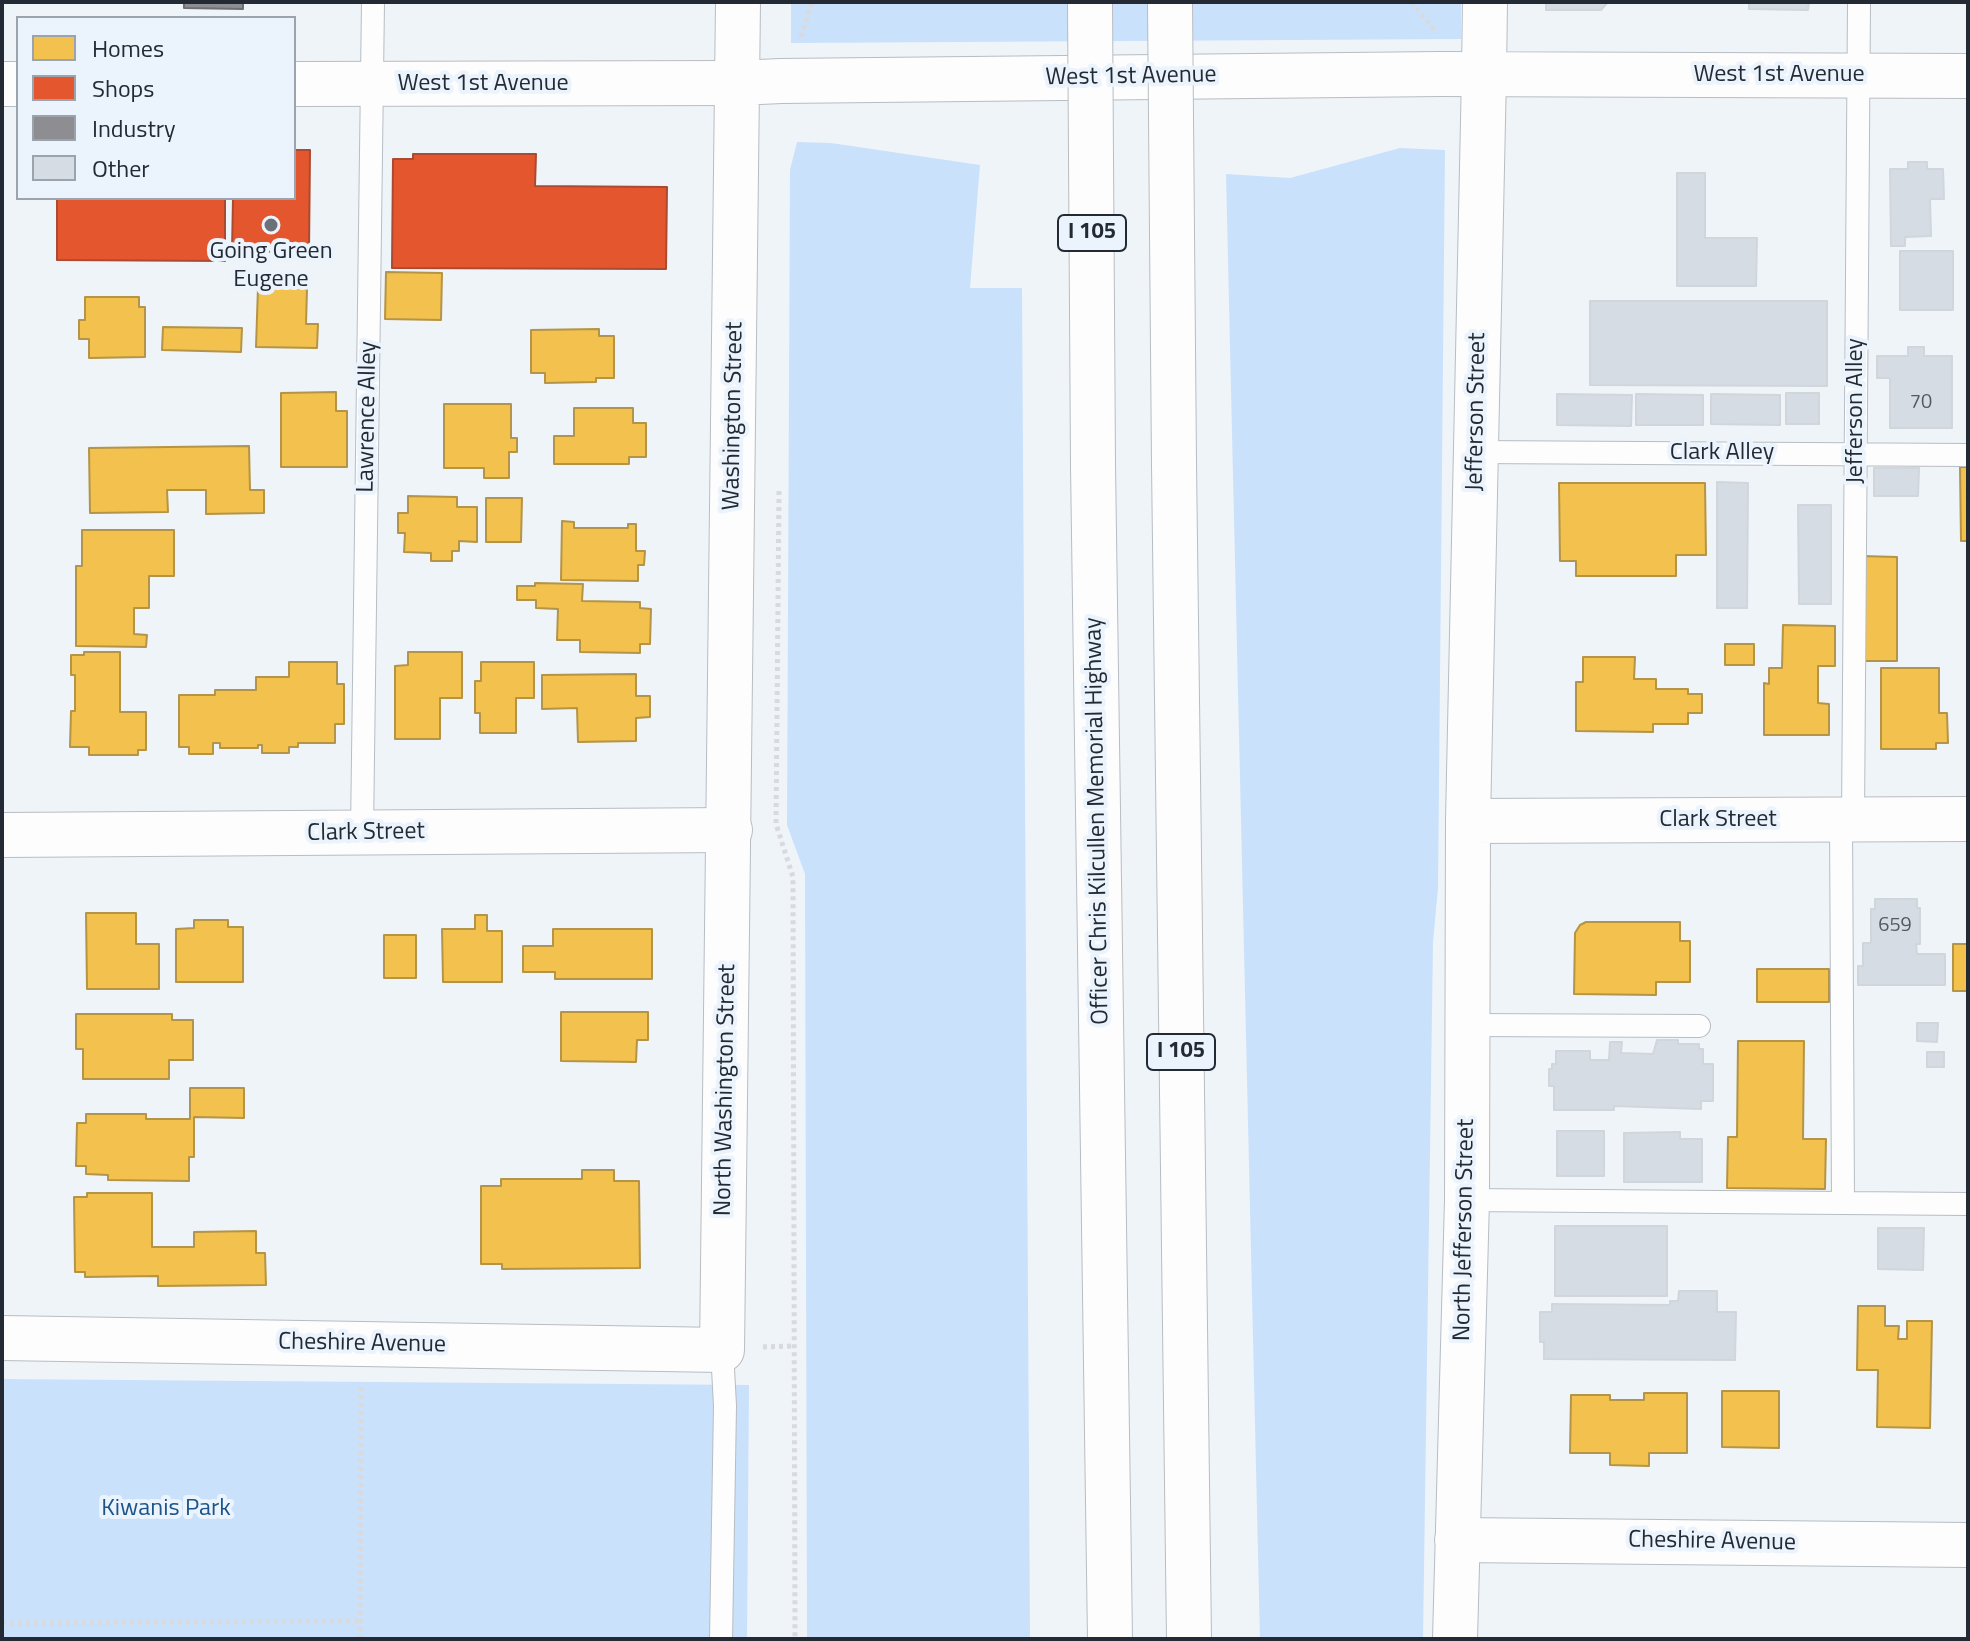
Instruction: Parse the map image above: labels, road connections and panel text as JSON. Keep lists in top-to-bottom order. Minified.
{"streets":{"main road":["West 1st Avenue","I 105","Jefferson Street","Washington Street","Clark Street","Officer Chris Kilcullen Memorial Highway","North Washington Street","North Jefferson Street","Cheshire Avenue"],"lane":["Jefferson Alley","Lawrence Alley","Clark Alley"]},"crossings":[["West 1st Avenue","Jefferson Alley"],["West 1st Avenue","Jefferson Street"],["West 1st Avenue","Washington Street"],["West 1st Avenue","Lawrence Alley"],["Jefferson Alley","Clark Alley"],["Jefferson Alley","Clark Street"],["Jefferson Street","Clark Alley"],["Jefferson Street","Clark Street"],["Jefferson Street","North Jefferson Street"],["Washington Street","Clark Street"],["Washington Street","North Washington Street"],["Lawrence Alley","Clark Street"],["Clark Street","North Washington Street"],["Clark Street","North Jefferson Street"],["North Washington Street","Cheshire Avenue"],["North Jefferson Street","Cheshire Avenue"]],"parks":["Kiwanis Park"],"places":["Going Green Eugene"],"house_numbers":["70","659"],"legend":["Homes","Shops","Industry","Other"]}
